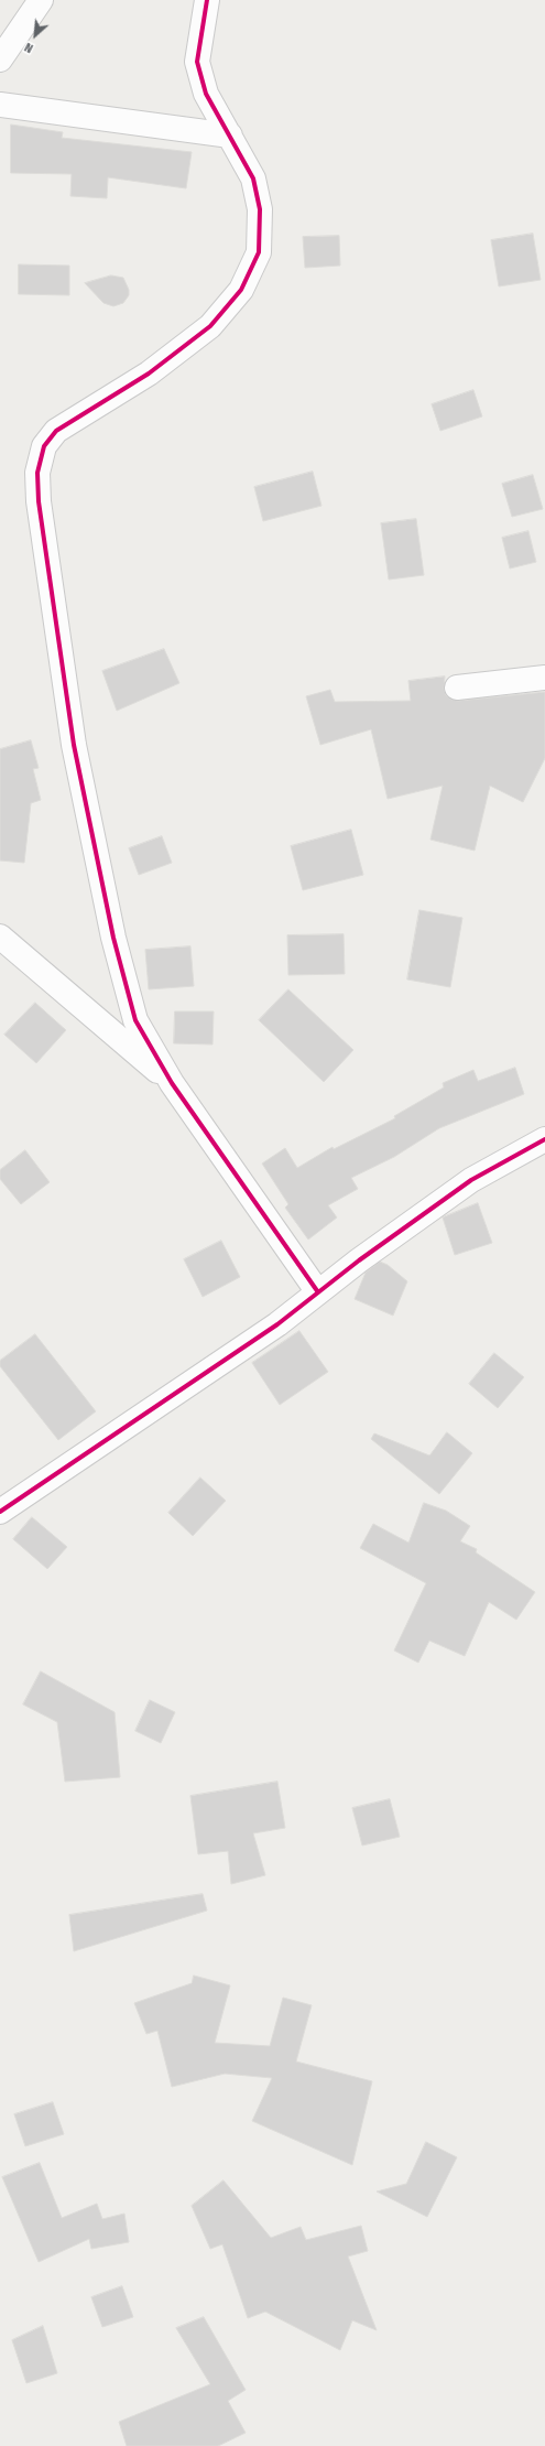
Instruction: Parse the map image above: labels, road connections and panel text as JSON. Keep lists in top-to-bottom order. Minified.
{"north":"bottom left"}
